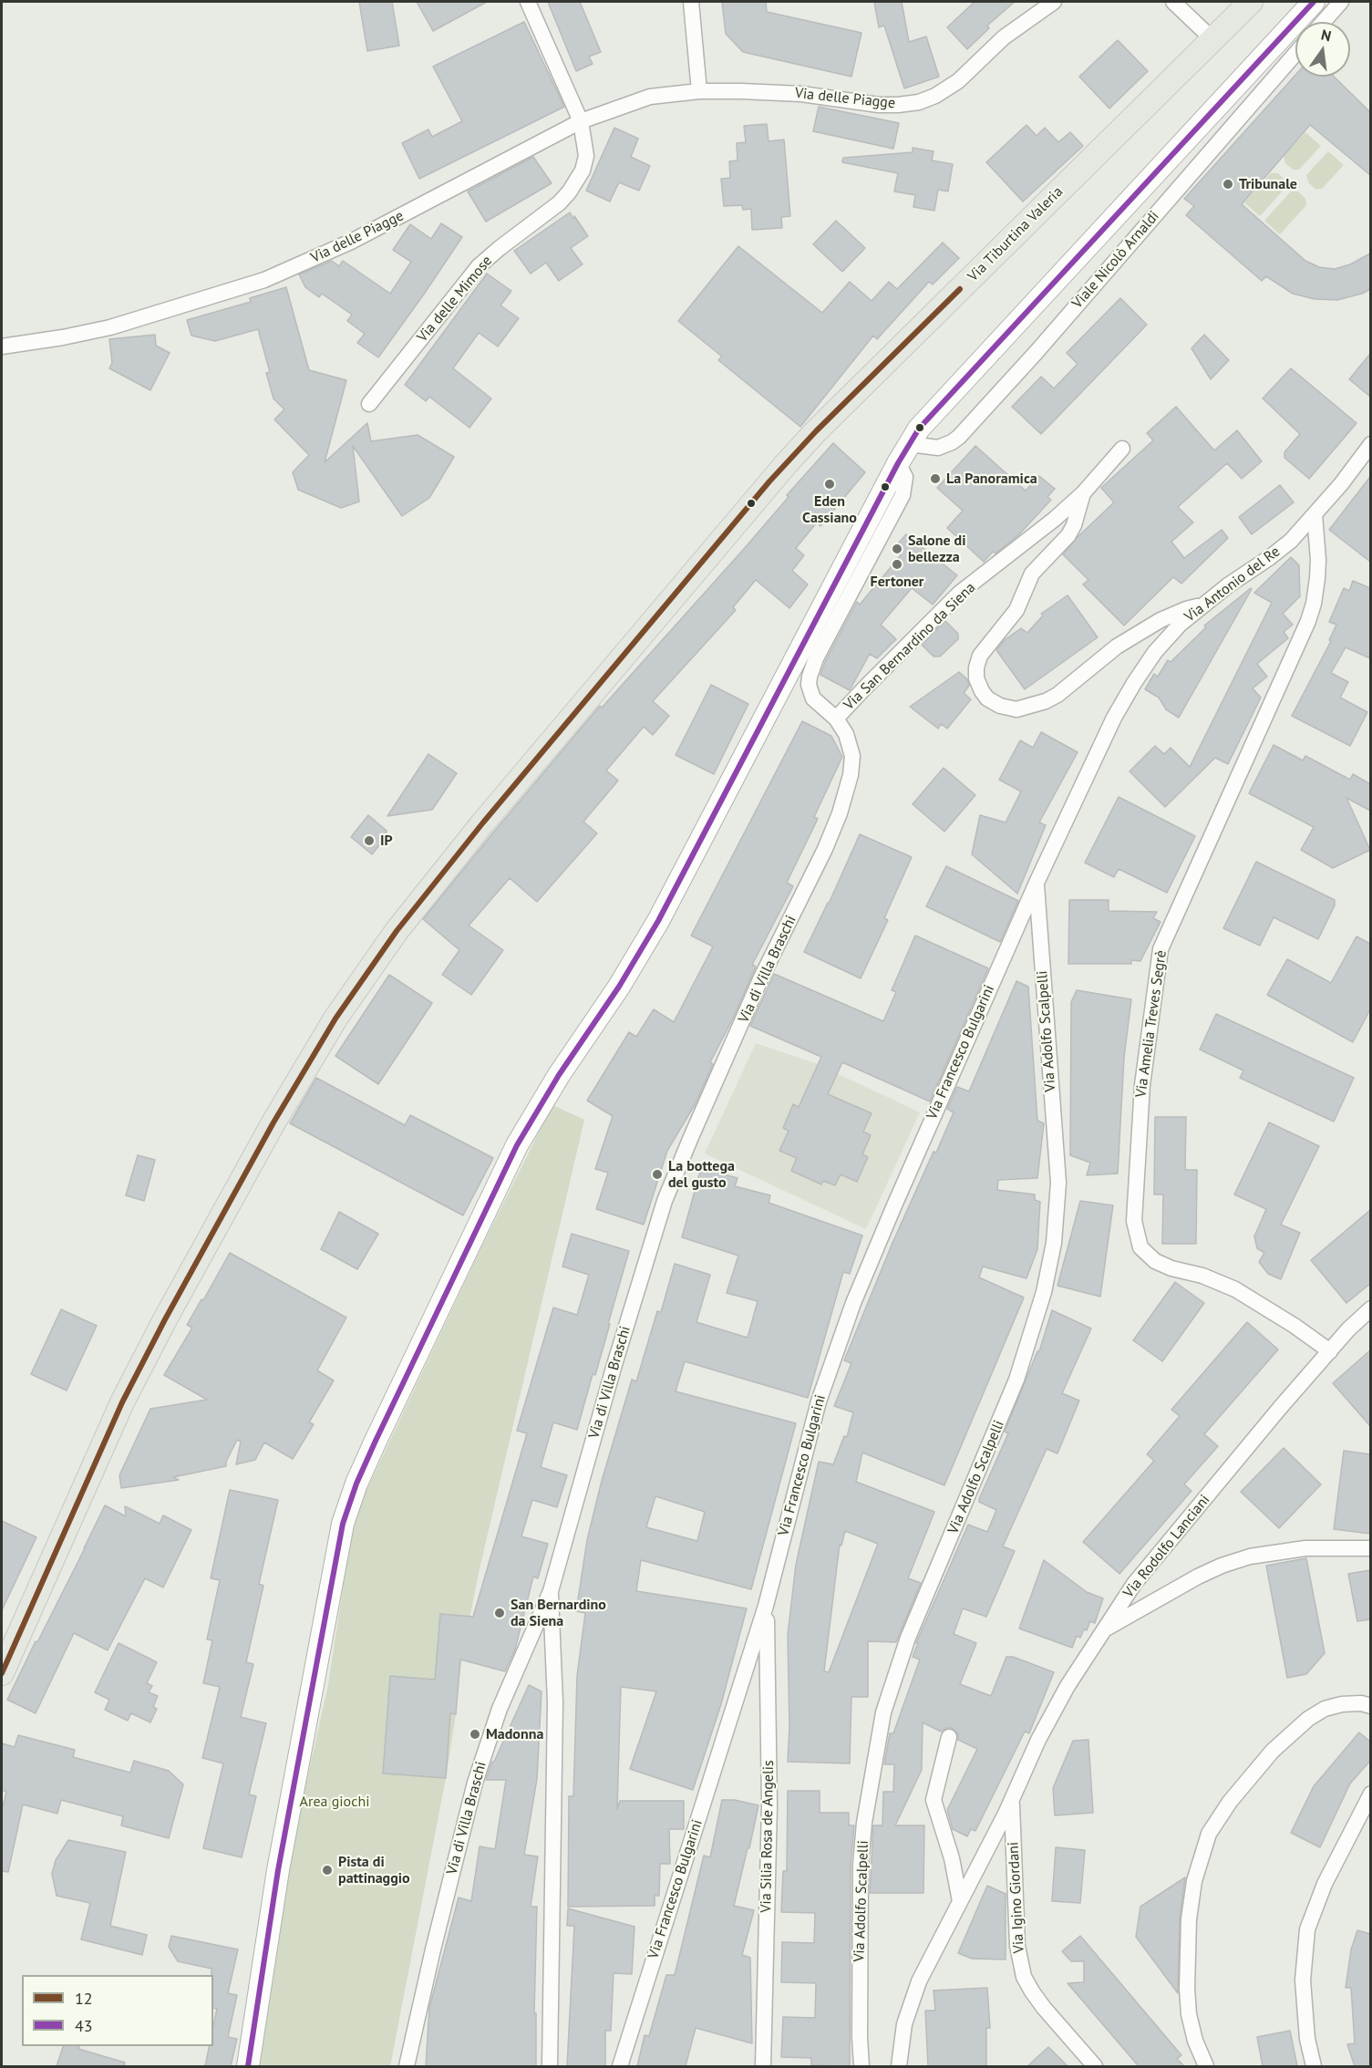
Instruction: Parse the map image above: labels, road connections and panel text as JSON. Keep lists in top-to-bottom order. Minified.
{"streets":{"main road":["Via Tiburtina Valeria"],"street":["Via delle Piagge","Viale Nicolò Arnaldi","Via delle Mimose","Via Antonio del Re","Via San Bernardino da Siena","Via di Villa Braschi","Via Amelia Treves Segrè","Via Adolfo Scalpelli","Via Francesco Bulgarini","Via Rodolfo Lanciani","Via Silia Rosa de Angelis","Via Igino Giordani"]},"crossings":[["Via delle Piagge","Via delle Mimose"],["Viale Nicolò Arnaldi","Via San Bernardino da Siena"],["Via Antonio del Re","Via San Bernardino da Siena"],["Via Antonio del Re","Via Amelia Treves Segrè"],["Via Antonio del Re","Via Adolfo Scalpelli"],["Via Antonio del Re","Via Francesco Bulgarini"],["Via San Bernardino da Siena","Via di Villa Braschi"],["Via Amelia Treves Segrè","Via Rodolfo Lanciani"],["Via Adolfo Scalpelli","Via Francesco Bulgarini"],["Via Francesco Bulgarini","Via Silia Rosa de Angelis"],["Via Rodolfo Lanciani","Via Igino Giordani"]],"parks":["Area giochi"],"places":["Tribunale","La Panoramica","Eden Cassiano","Salone di bellezza","Fertoner","IP","La bottega del gusto","San Bernardino da Siena","Madonna","Pista di pattinaggio"],"lines":["transit line 43","transit line 12"],"legend":["12","43"],"north":"top"}
